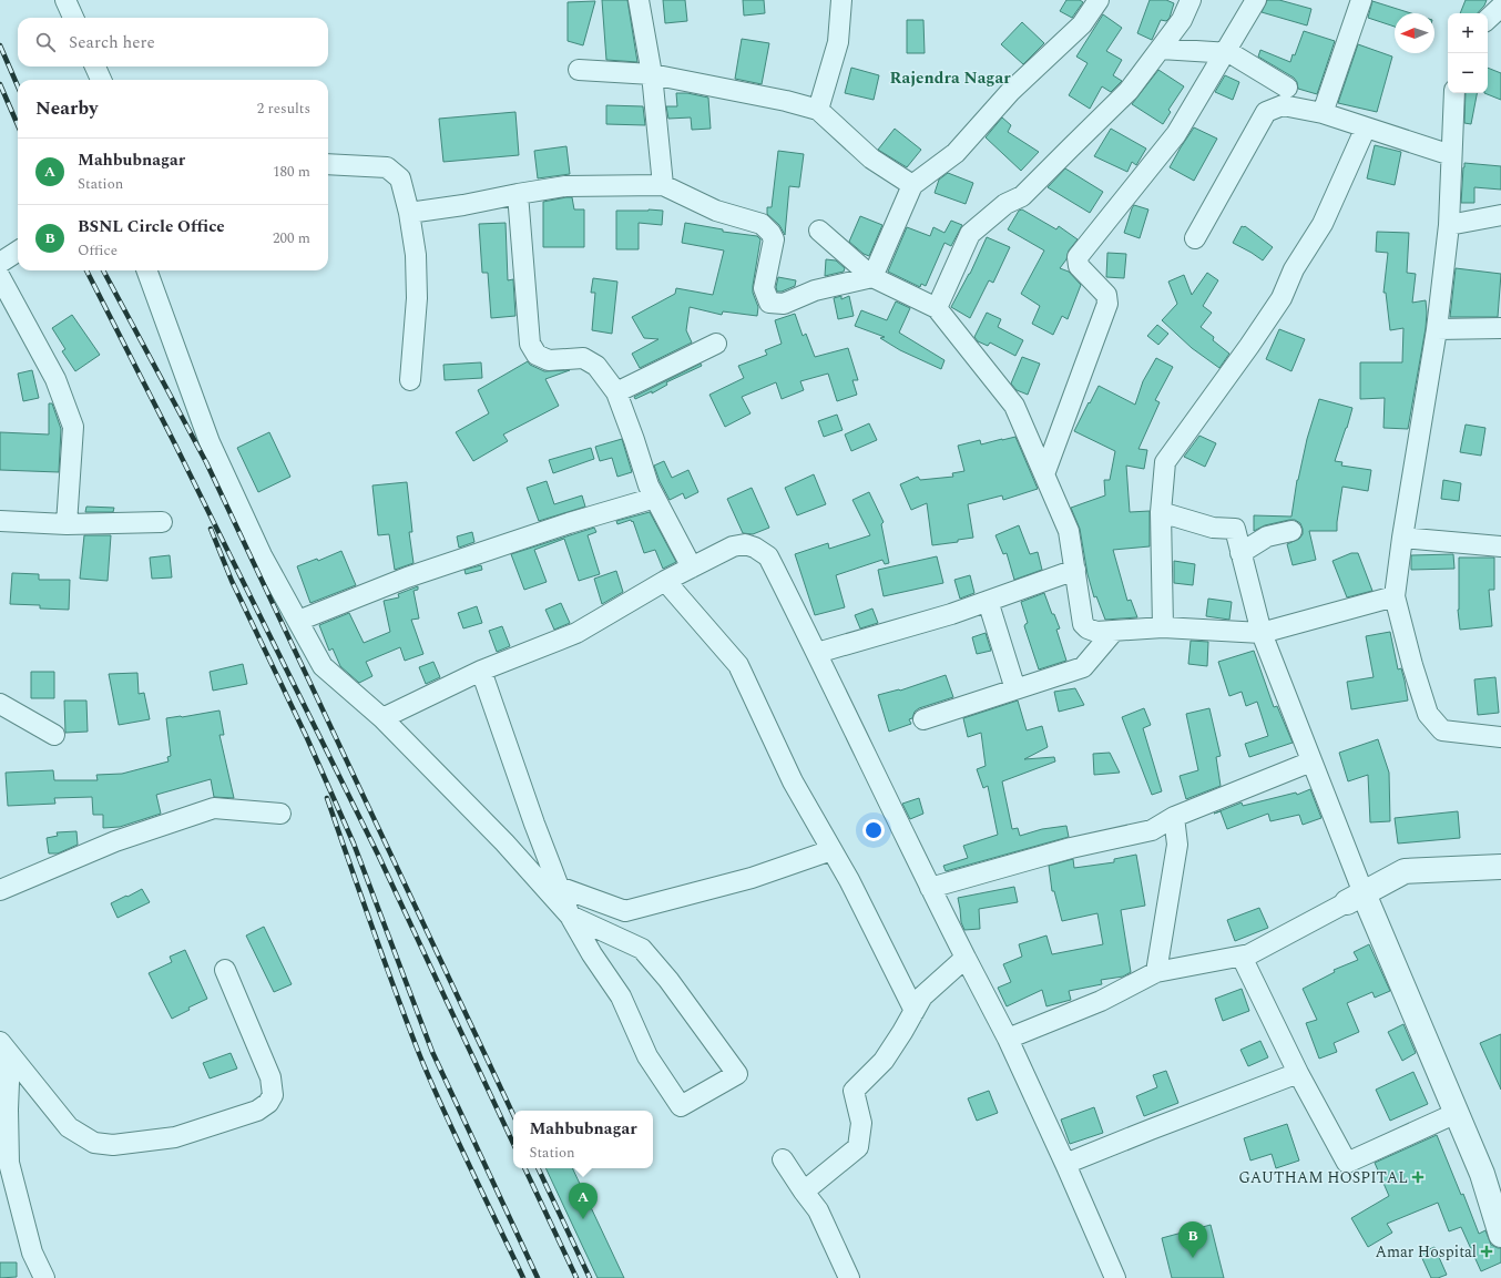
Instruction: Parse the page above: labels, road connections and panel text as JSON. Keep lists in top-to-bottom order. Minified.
{"districts":["Rajendra Nagar"],"places":{"health":["GAUTHAM HOSPITAL","Amar Hospital"]},"north":"left","page":{"map_buttons":["+","−"],"search":"Search here","heading":["Nearby","2 results"],"list":[{"mark":"A","name":"Mahbubnagar","note":"Station","value":"180 m"},{"mark":"B","name":"BSNL Circle Office","note":"Office","value":"200 m"}],"popup":["Mahbubnagar","Station"],"pins":["A","B"]}}
